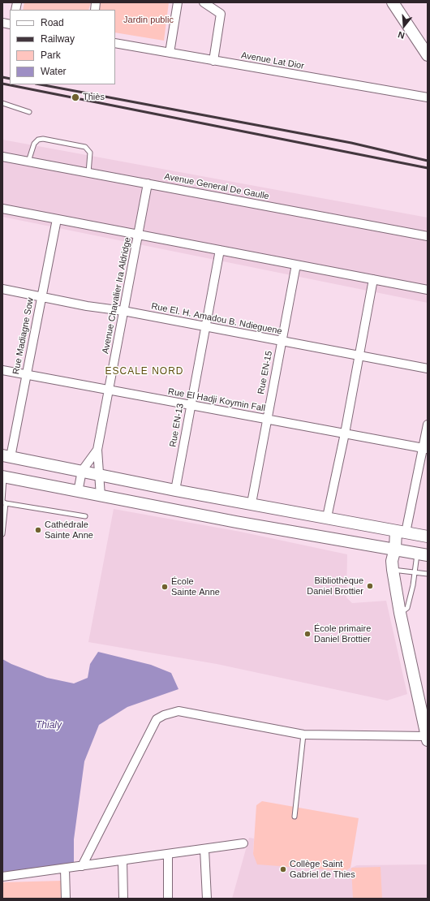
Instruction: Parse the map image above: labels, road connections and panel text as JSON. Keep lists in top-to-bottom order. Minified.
{"streets":{"street":["Avenue Lat Dior","Avenue General De Gaulle","Avenue Chavalier Ira Aldridge","Rue El. H. Amadou B. Ndieguene","Rue Madiagne Sow","Rue EN-15","Rue El Hadji Koymin Fall","Rue EN-13"]},"crossings":[["Avenue General De Gaulle","Avenue Chavalier Ira Aldridge"],["Avenue Chavalier Ira Aldridge","Rue El. H. Amadou B. Ndieguene"],["Avenue Chavalier Ira Aldridge","Rue El Hadji Koymin Fall"],["Rue El. H. Amadou B. Ndieguene","Rue Madiagne Sow"],["Rue El. H. Amadou B. Ndieguene","Rue EN-15"],["Rue El. H. Amadou B. Ndieguene","Rue EN-13"],["Rue Madiagne Sow","Rue El Hadji Koymin Fall"],["Rue EN-15","Rue El Hadji Koymin Fall"],["Rue El Hadji Koymin Fall","Rue EN-13"]],"districts":["ESCALE NORD"],"water":["Thialy"],"parks":["Jardin public"],"places":["Thiès","Cathédrale Sainte Anne","Bibliothèque Daniel Brottier","École Sainte Anne","École primaire Daniel Brottier","Collège Saint Gabriel de Thies"],"legend":["Road","Railway","Park","Water"],"north":"bottom"}
